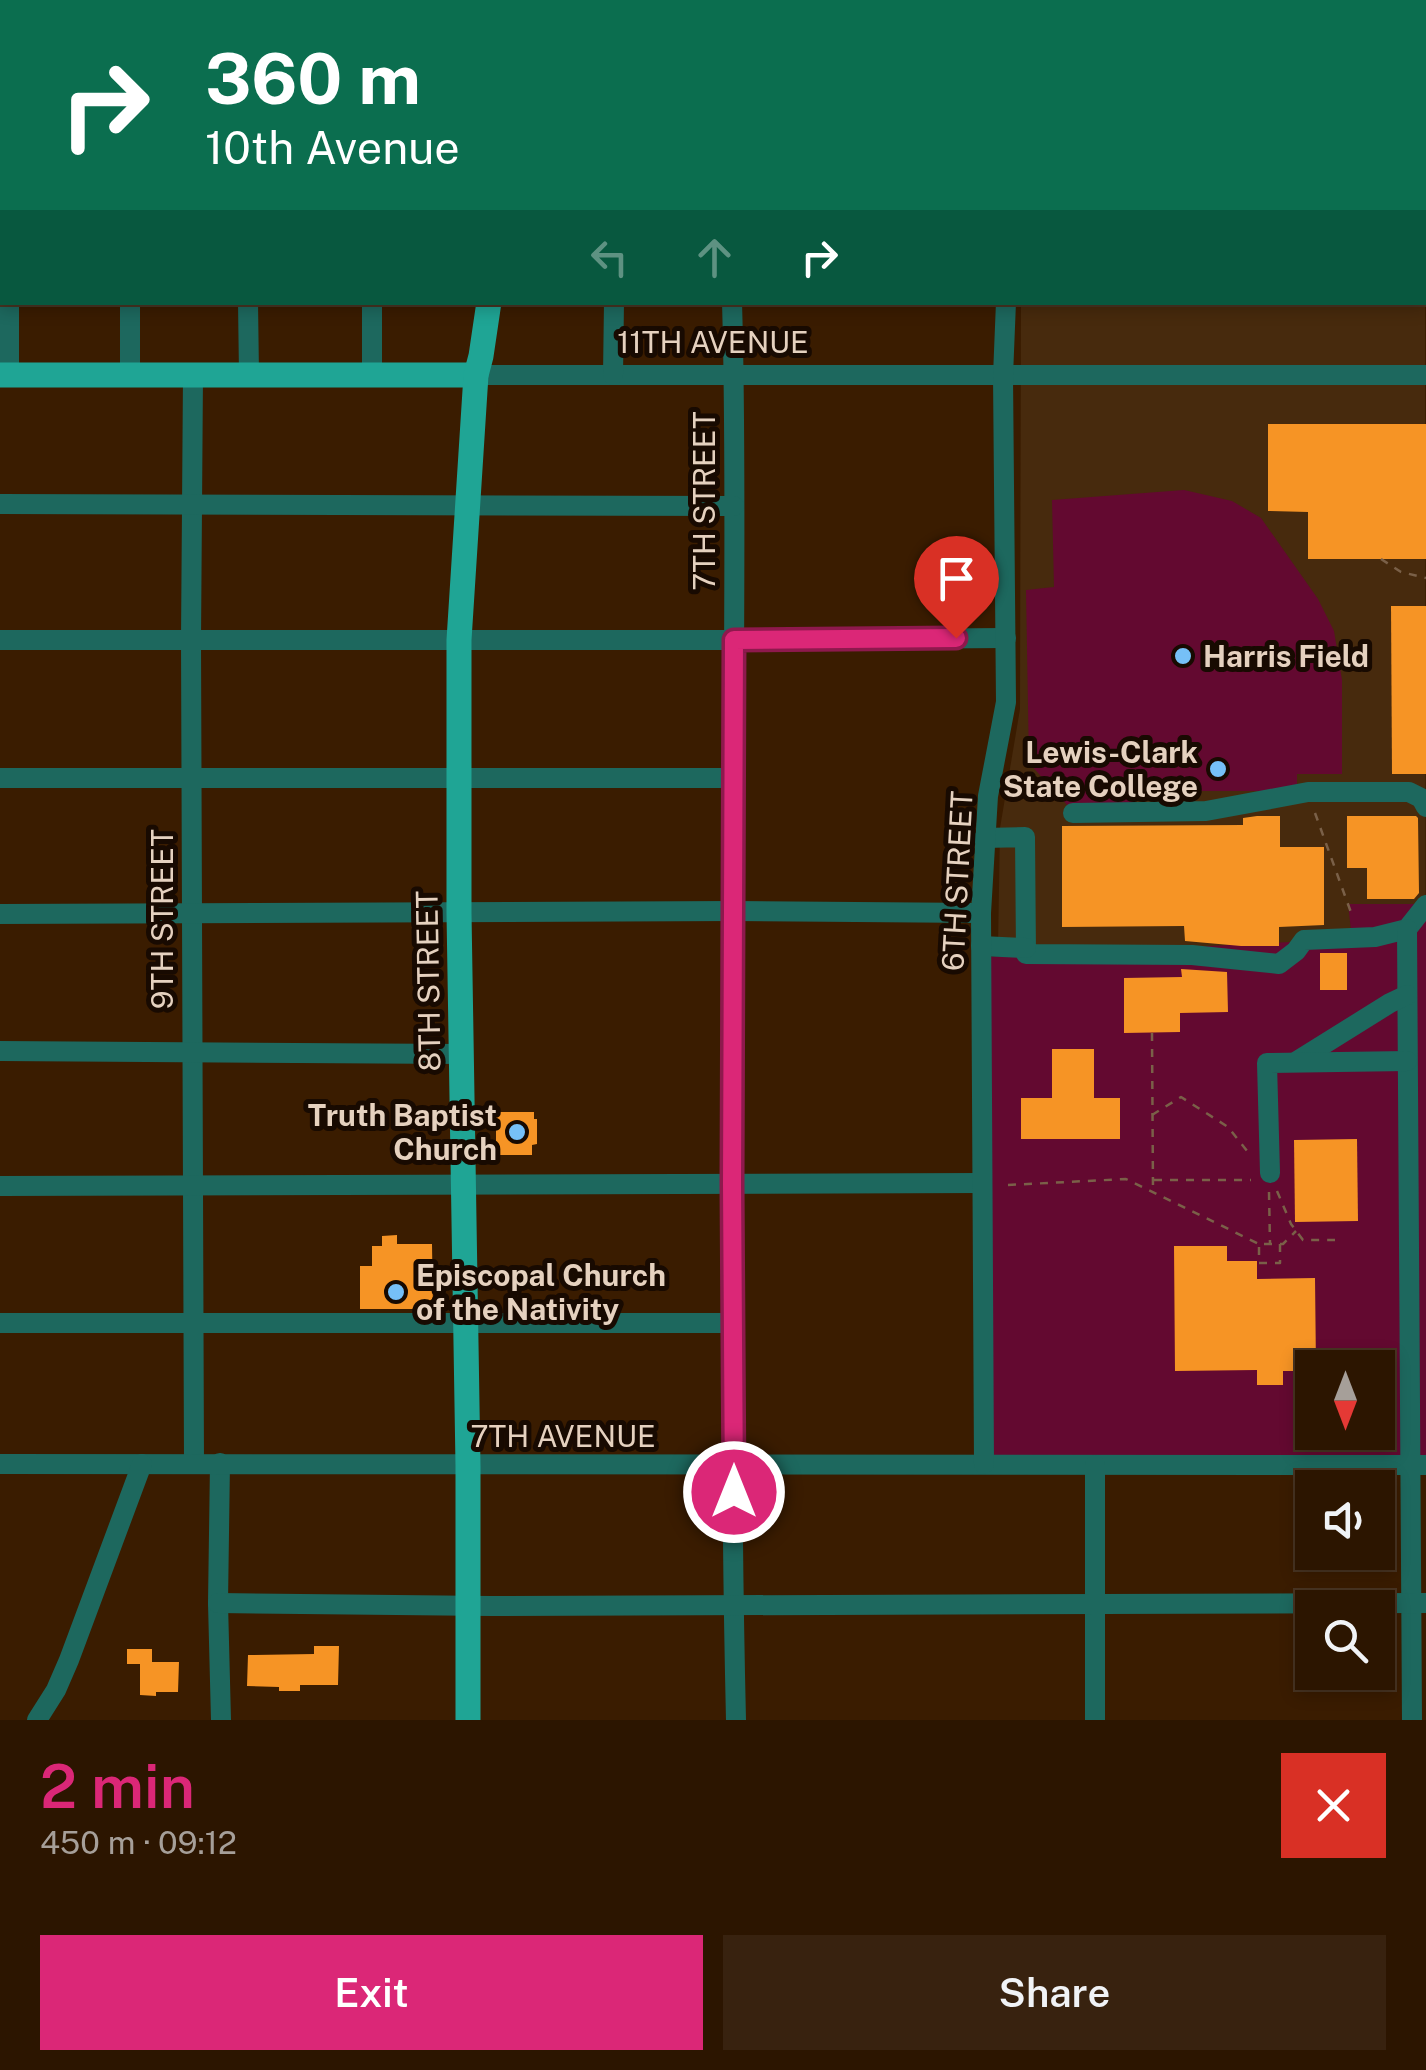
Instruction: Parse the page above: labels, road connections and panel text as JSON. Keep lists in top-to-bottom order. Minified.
{"streets":{"main road":["11TH AVENUE","8TH STREET"],"street":["7TH STREET","6TH STREET","9TH STREET","7TH AVENUE"]},"crossings":[["11TH AVENUE","7TH STREET"],["11TH AVENUE","6TH STREET"],["11TH AVENUE","9TH STREET"],["11TH AVENUE","8TH STREET"],["7TH STREET","7TH AVENUE"],["6TH STREET","7TH AVENUE"],["9TH STREET","7TH AVENUE"],["8TH STREET","7TH AVENUE"]],"places":["Harris Field","Lewis-Clark State College","Truth Baptist Church","Episcopal Church of the Nativity"],"north":"bottom","page":{"turn":["360 m","10th Avenue"],"heading":["2 min","450 m · 09:12"],"buttons":["Exit","Share"]}}
